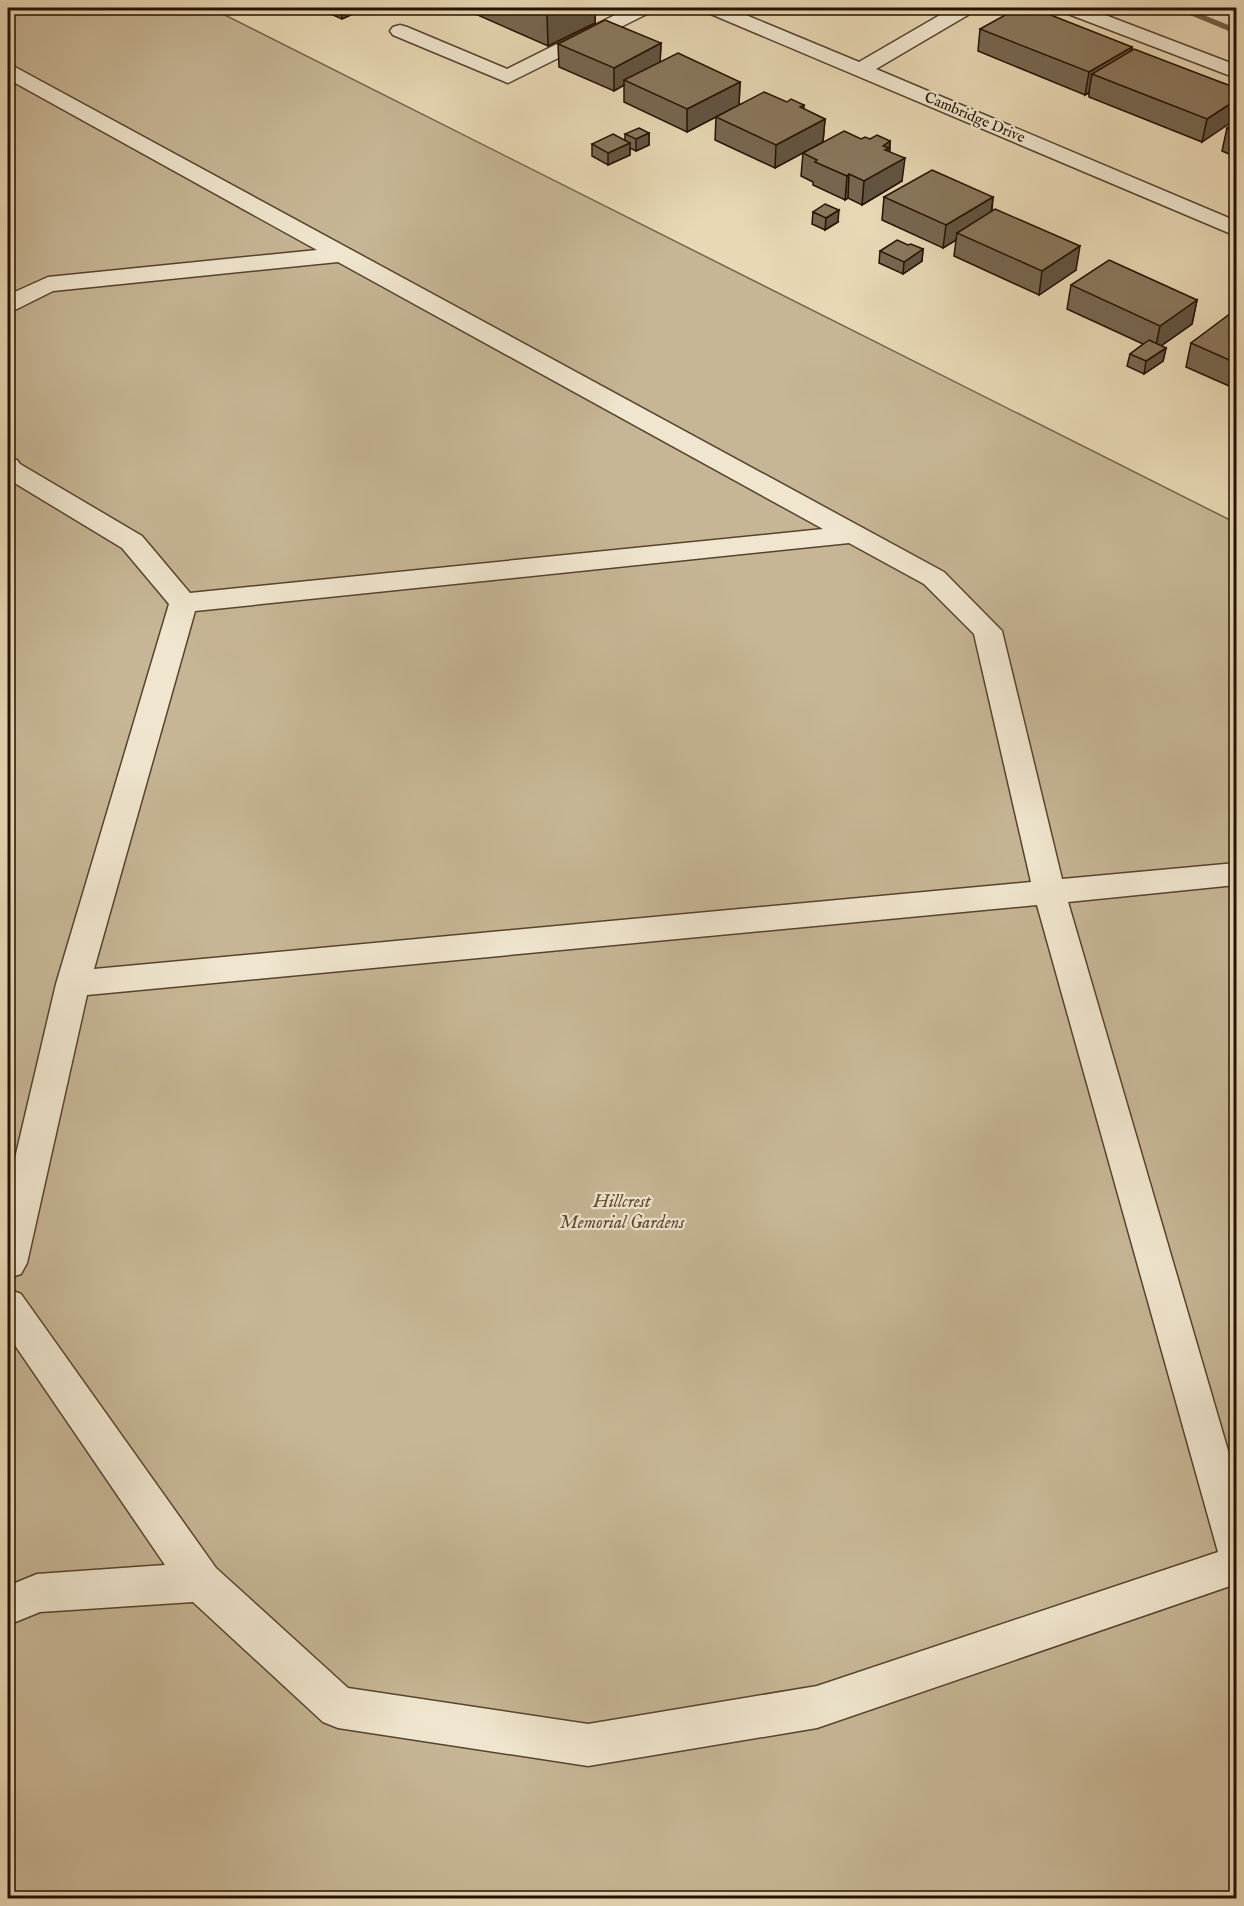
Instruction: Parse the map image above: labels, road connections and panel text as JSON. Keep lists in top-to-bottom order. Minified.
{"streets":{"street":["Cambridge Drive"]},"parks":["Hillcrest Memorial Gardens"]}
